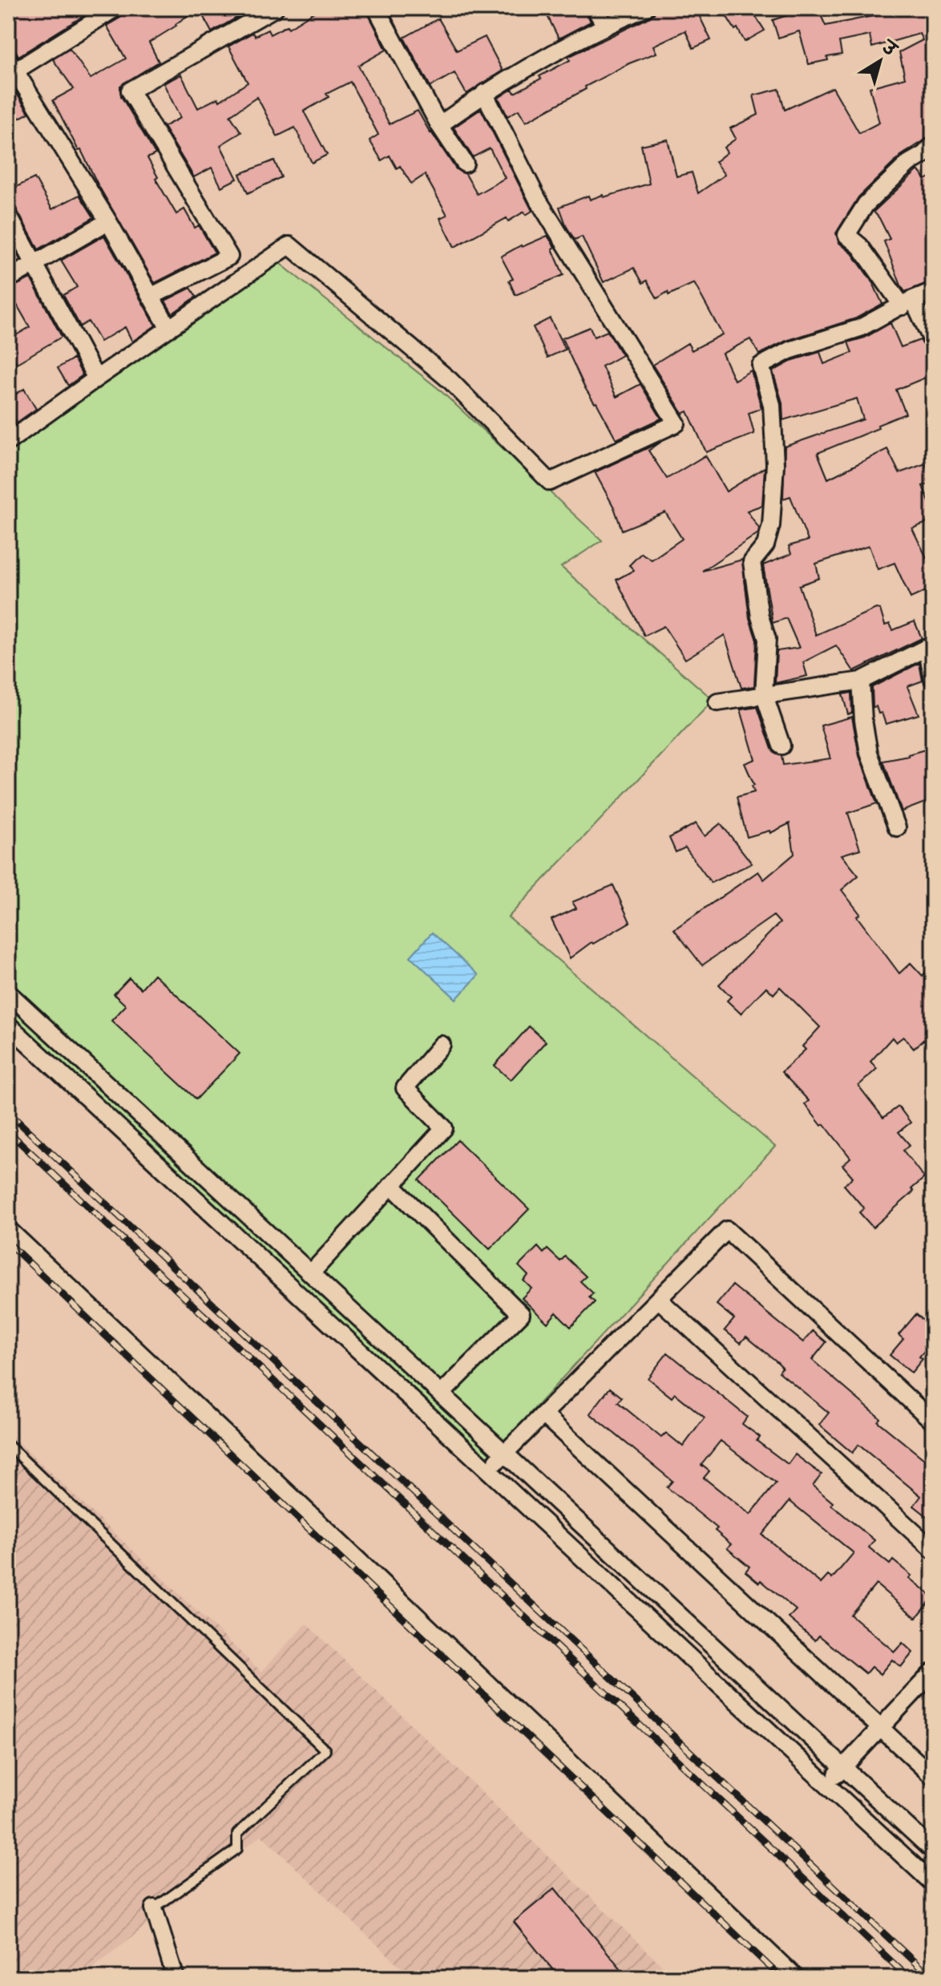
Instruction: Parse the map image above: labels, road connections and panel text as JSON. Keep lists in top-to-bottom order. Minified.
{"north":"top right"}
